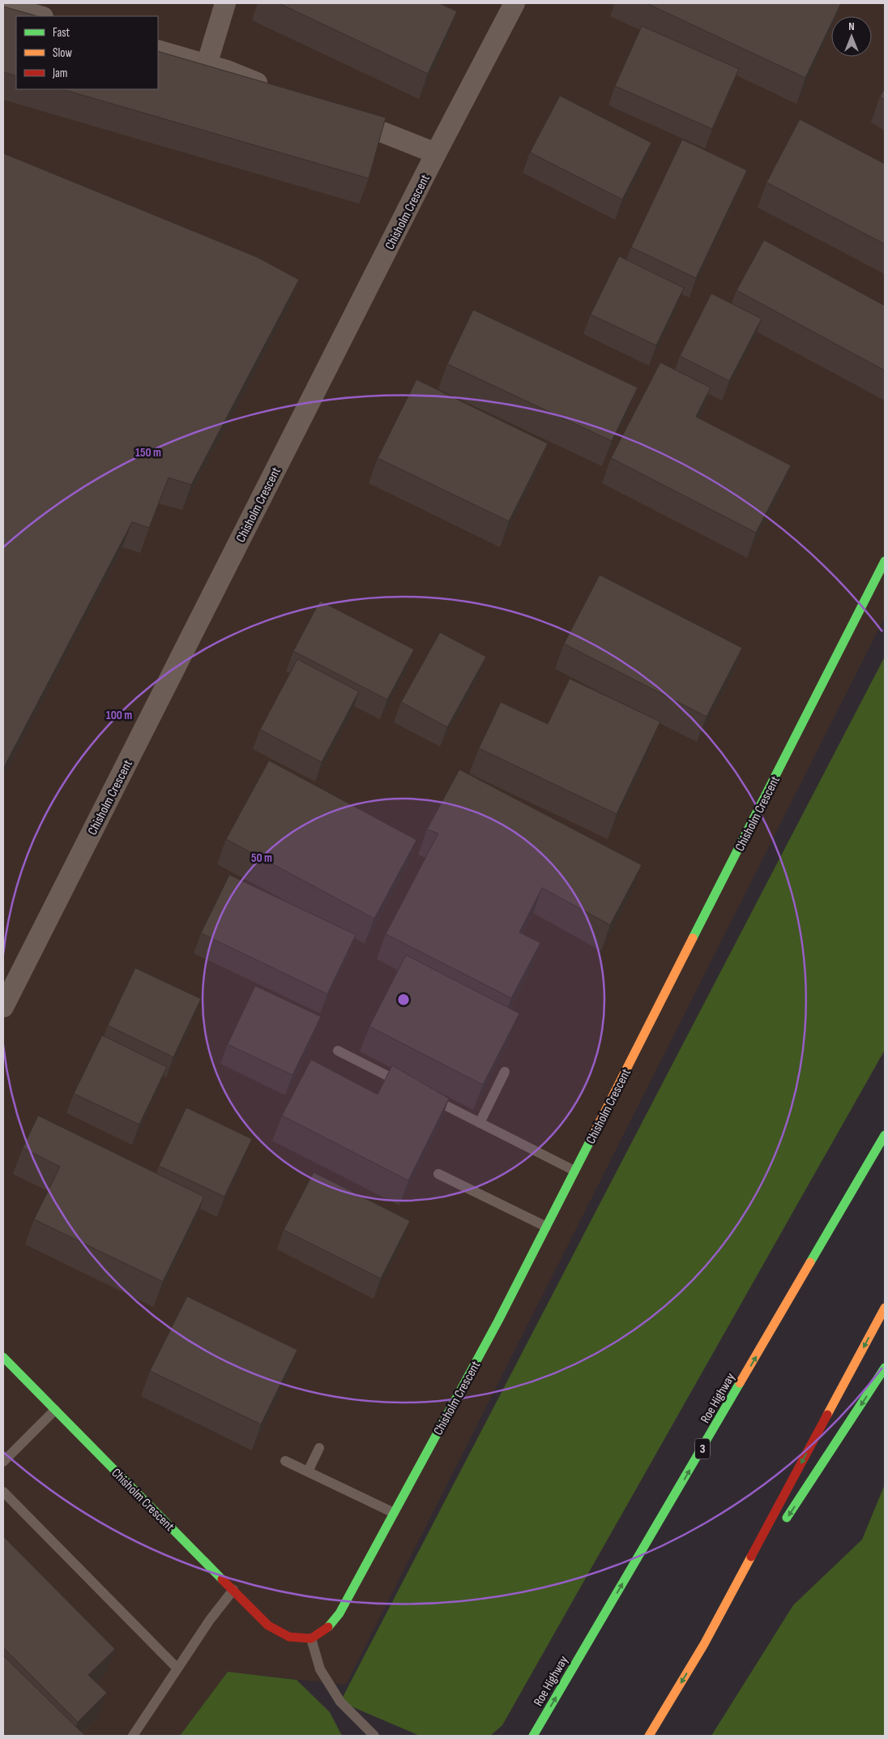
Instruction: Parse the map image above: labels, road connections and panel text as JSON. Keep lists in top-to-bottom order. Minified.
{"streets":{"main road":["Chisholm Crescent","Roe Highway","3"]},"one_way":["Roe Highway"],"legend":["Fast","Slow","Jam"],"north":"top","rings":["150 m","100 m","50 m"]}
